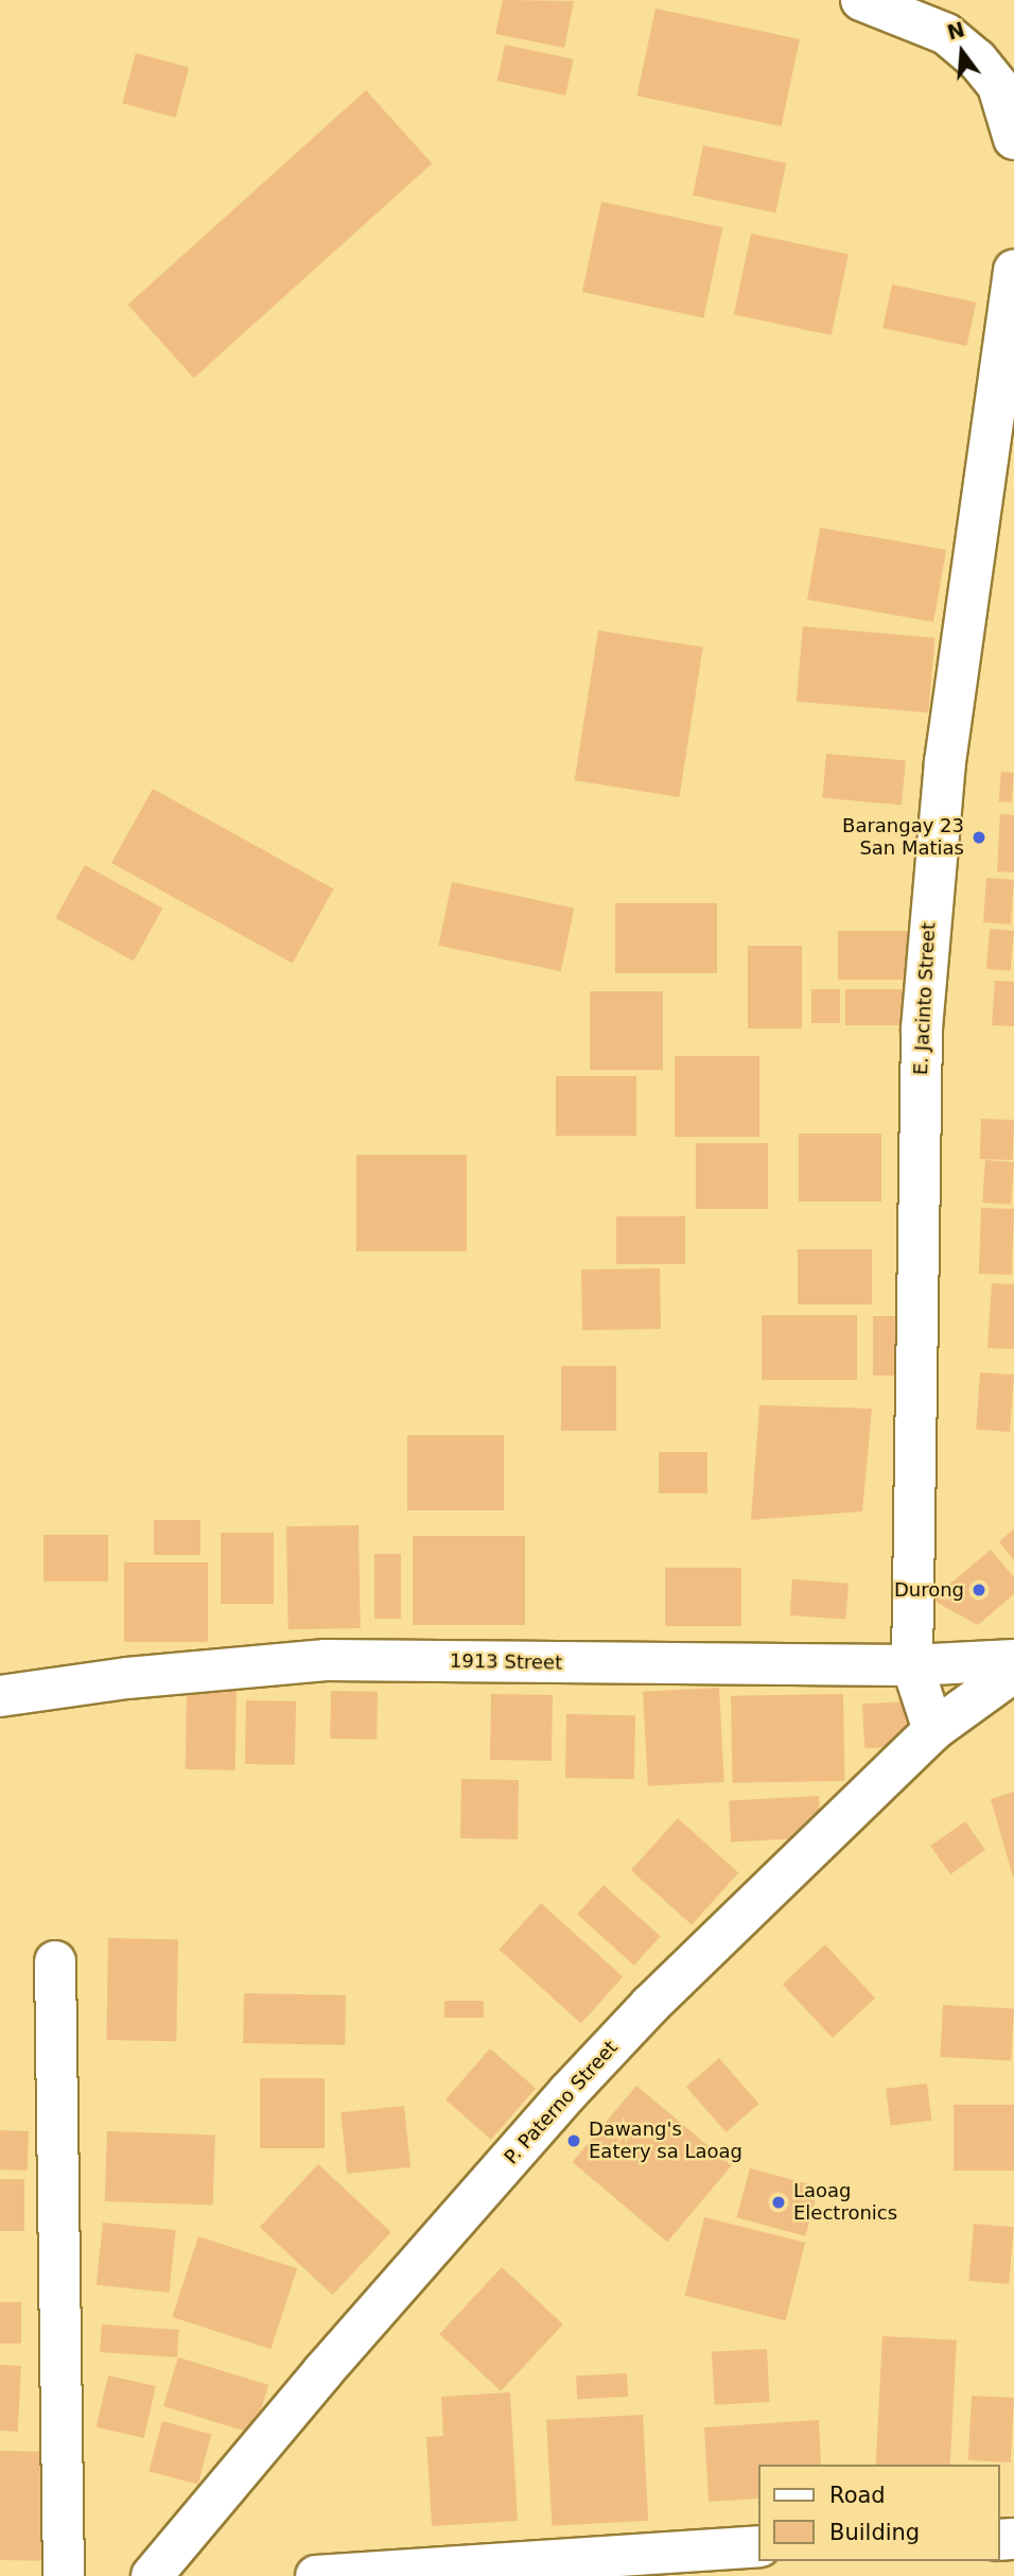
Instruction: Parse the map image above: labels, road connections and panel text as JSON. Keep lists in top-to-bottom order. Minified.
{"streets":{"main road":["E. Jacinto Street","1913 Street","P. Paterno Street"]},"crossings":[["E. Jacinto Street","1913 Street"],["E. Jacinto Street","P. Paterno Street"]],"places":["Barangay 23 San Matias","Durong","Dawang's Eatery sa Laoag","Laoag Electronics"],"legend":["Road","Building"],"north":"top"}
